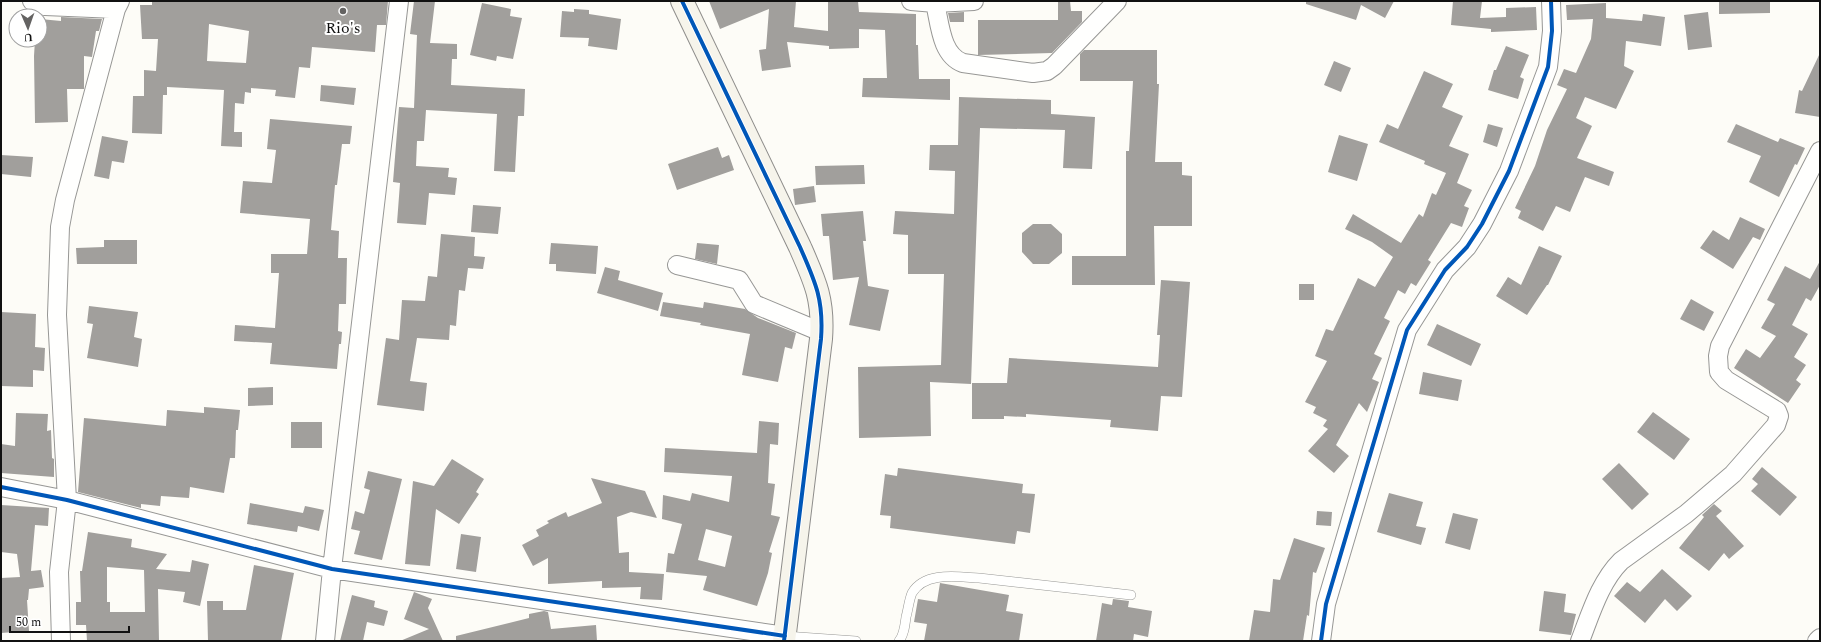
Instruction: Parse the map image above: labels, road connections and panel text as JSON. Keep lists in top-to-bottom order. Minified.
{"places":["Rio's"],"scale_bar":"50 m","north":"bottom"}
